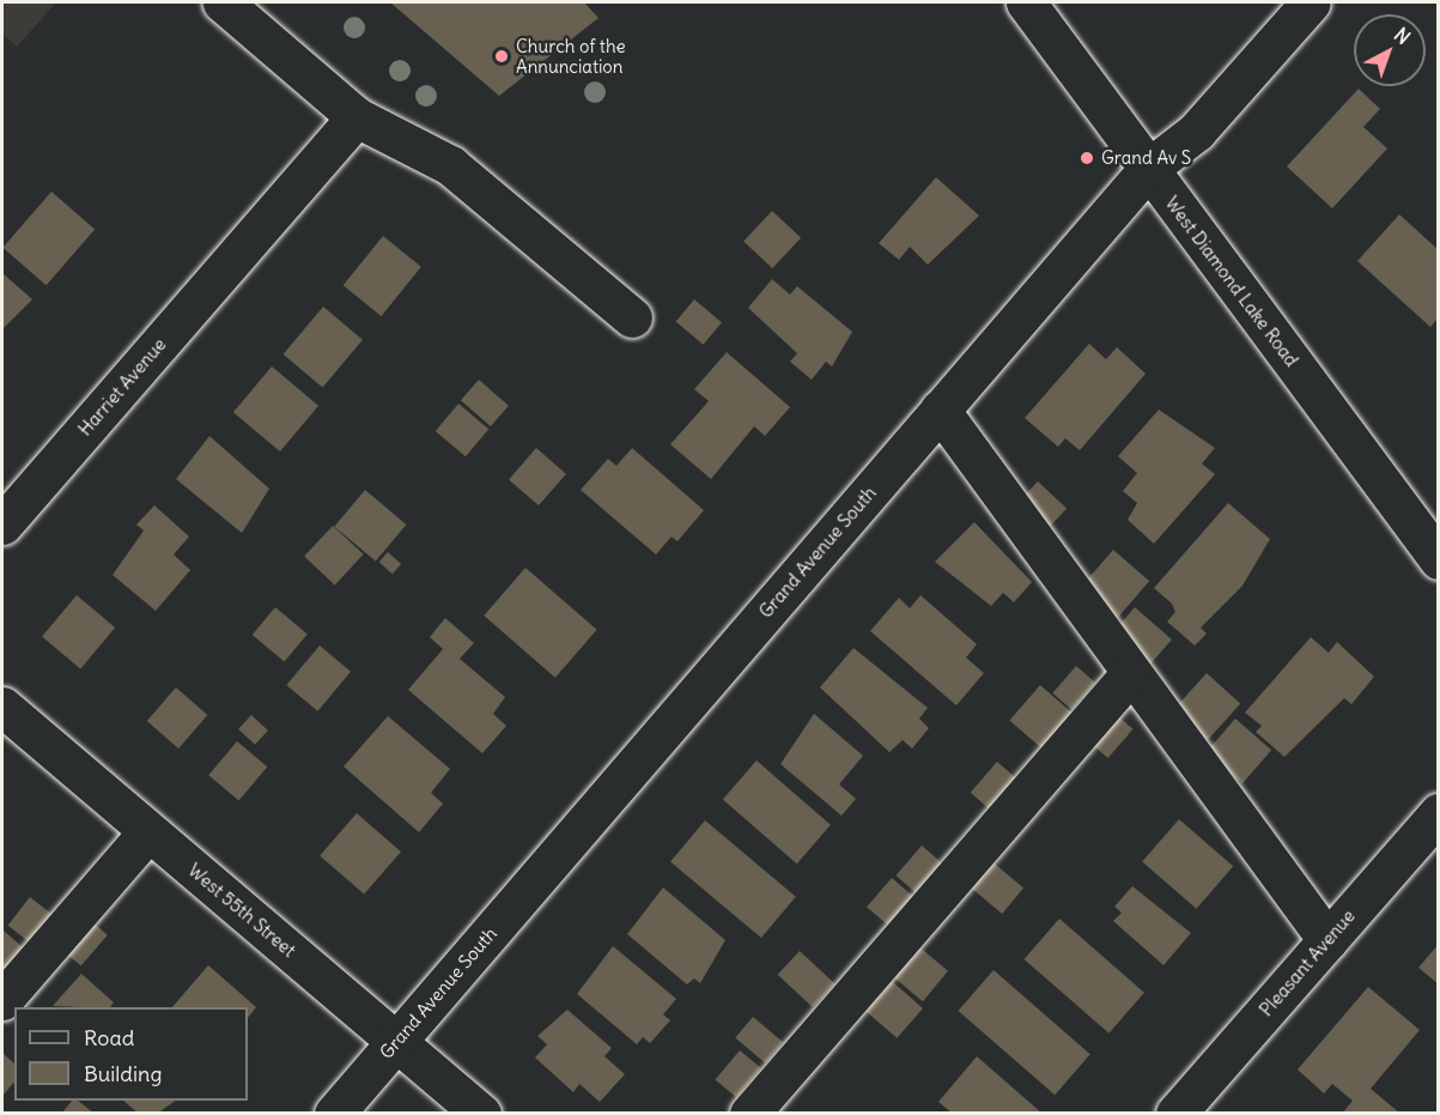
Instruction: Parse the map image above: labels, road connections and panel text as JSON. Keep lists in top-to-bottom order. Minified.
{"streets":{"street":["West Diamond Lake Road","Harriet Avenue","Grand Avenue South","West 55th Street","Pleasant Avenue"]},"crossings":[["West Diamond Lake Road","Grand Avenue South"],["Grand Avenue South","West 55th Street"]],"places":["Church of the Annunciation","Grand Av S"],"legend":["Road","Building"],"north":"top right"}
